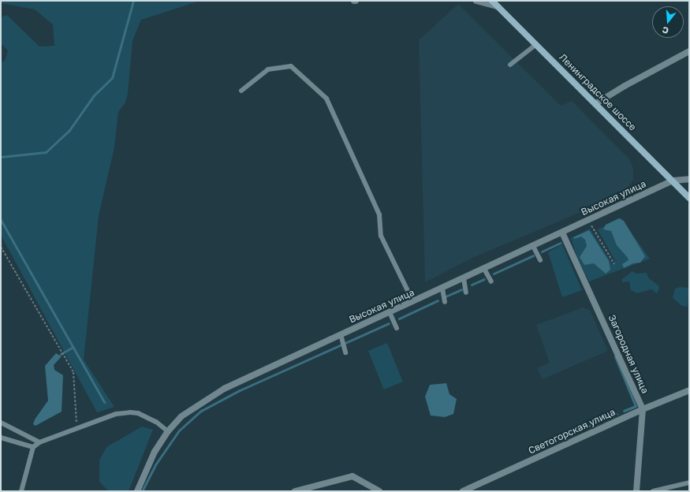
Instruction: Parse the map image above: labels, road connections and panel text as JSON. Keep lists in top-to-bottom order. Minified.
{"streets":{"main road":["Ленинградское шоссе"],"street":["Высокая улица","Загородная улица","Светогорская улица"]},"crossings":[["Ленинградское шоссе","Высокая улица"],["Высокая улица","Загородная улица"],["Загородная улица","Светогорская улица"]],"north":"bottom"}
